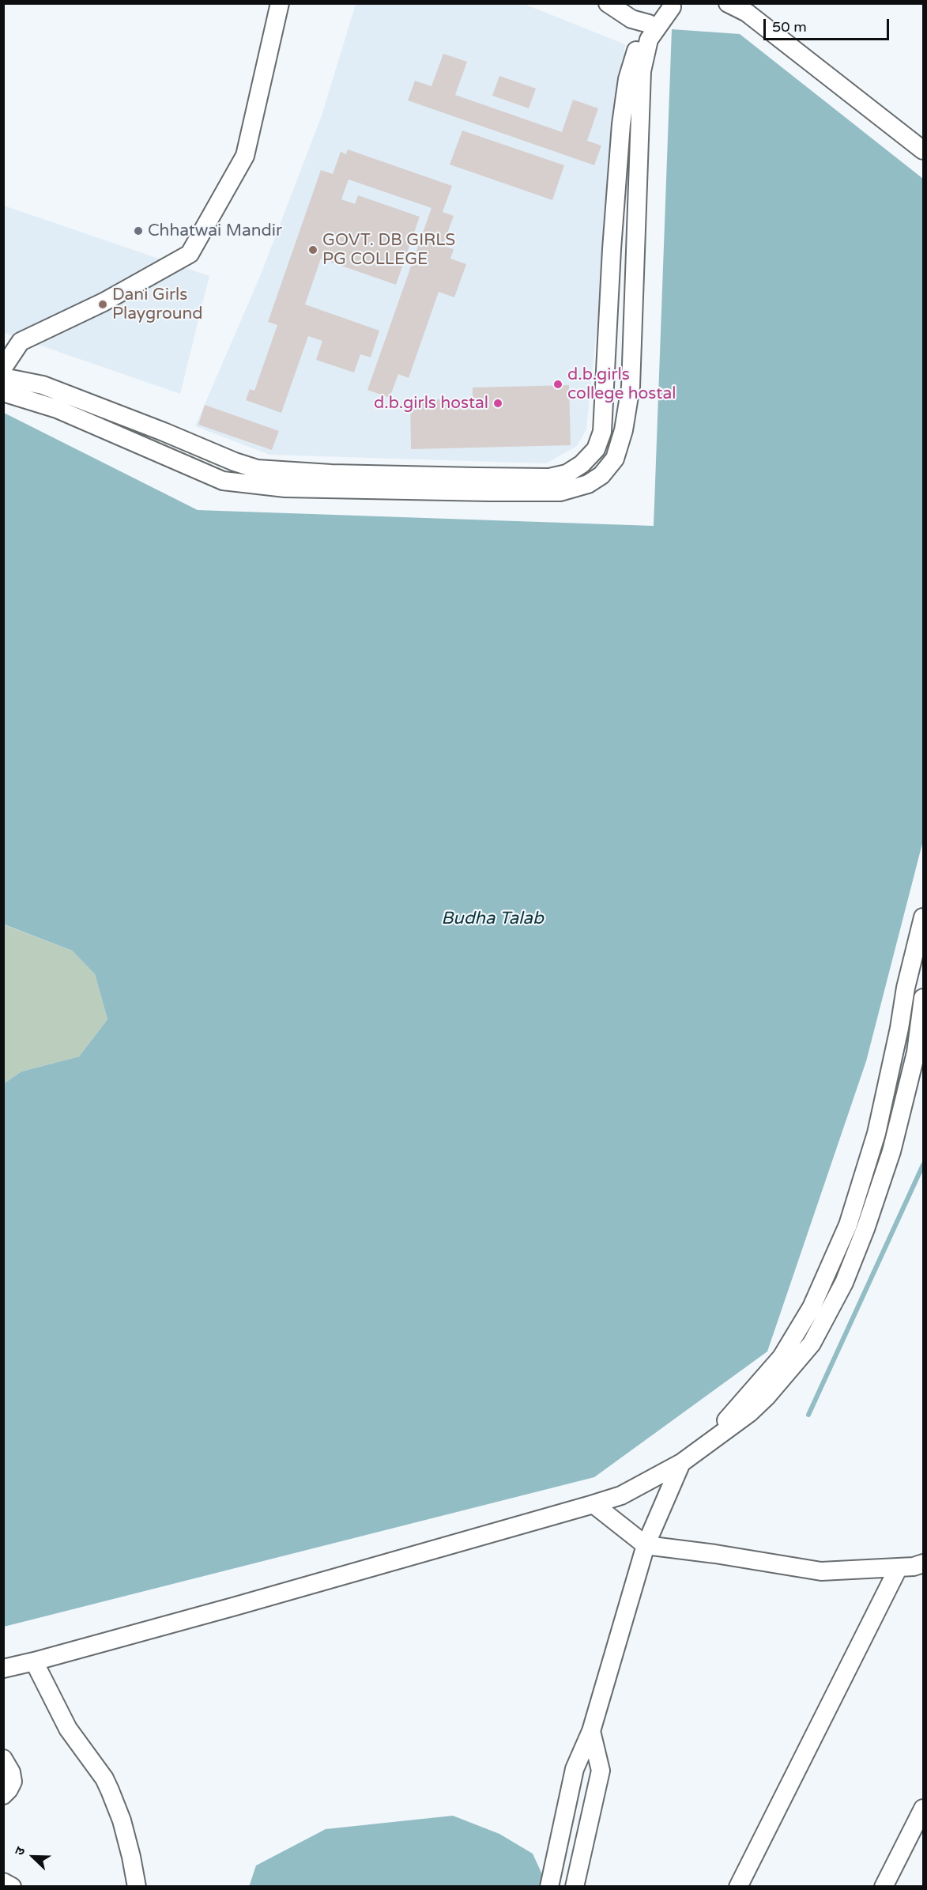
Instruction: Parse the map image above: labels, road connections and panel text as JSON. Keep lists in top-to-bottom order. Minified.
{"water":["Budha Talab"],"places":["Chhatwai Mandir","GOVT. DB GIRLS PG COLLEGE","Dani Girls Playground","d.b.girls college hostal","d.b.girls hostal"],"scale_bar":"50 m","north":"top left"}
